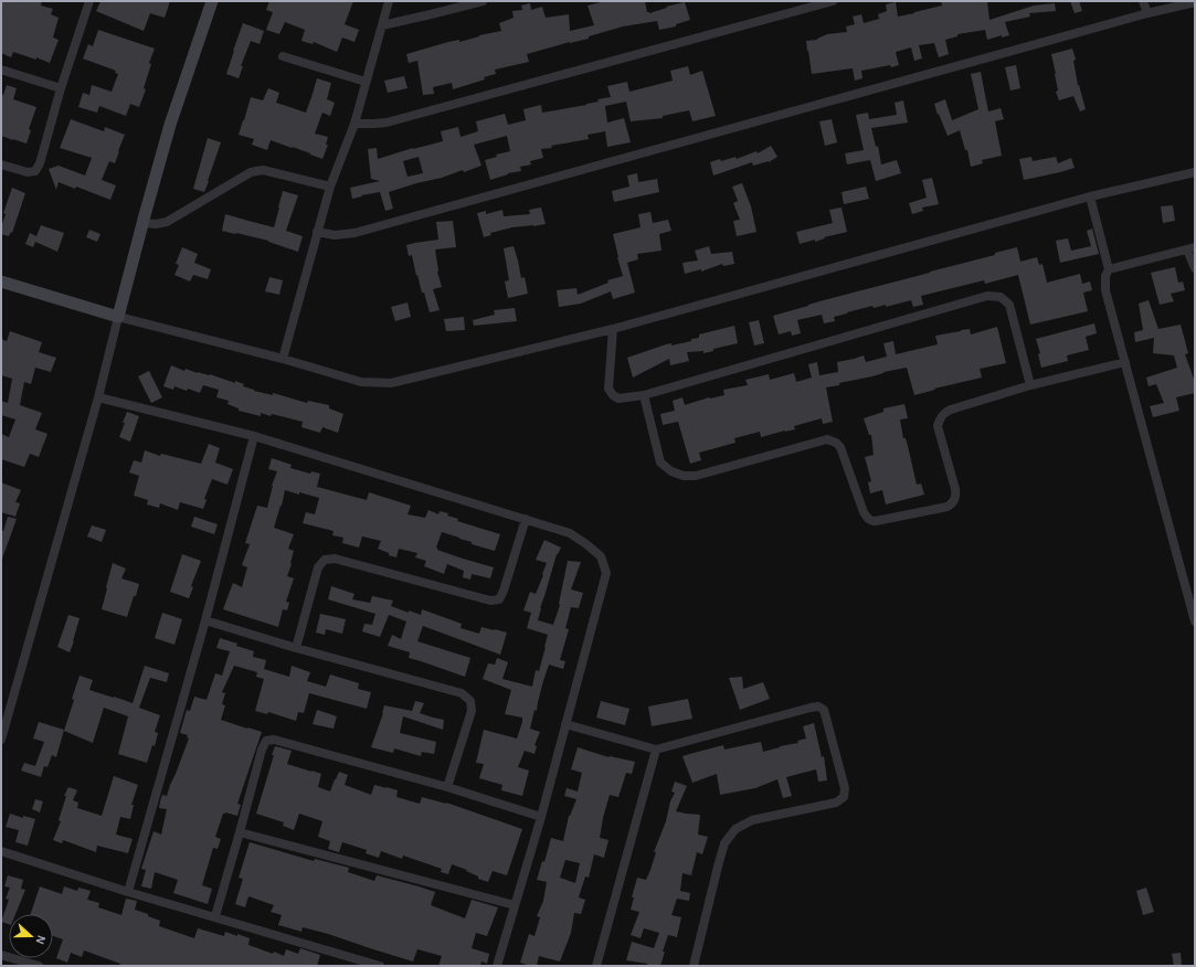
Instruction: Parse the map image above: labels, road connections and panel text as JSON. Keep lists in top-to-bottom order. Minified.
{"north":"right"}
